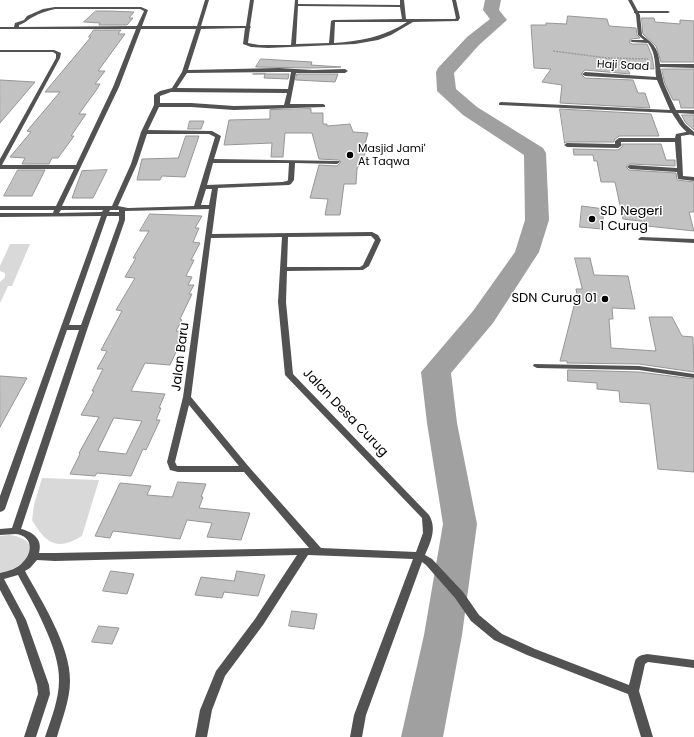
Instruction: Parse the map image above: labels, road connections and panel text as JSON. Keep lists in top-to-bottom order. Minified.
{"streets":{"street":["Haji Saad","Jalan Baru","Jalan Desa Curug"]},"places":["Masjid Jami' At Taqwa","SD Negeri 1 Curug","SDN Curug 01"]}
